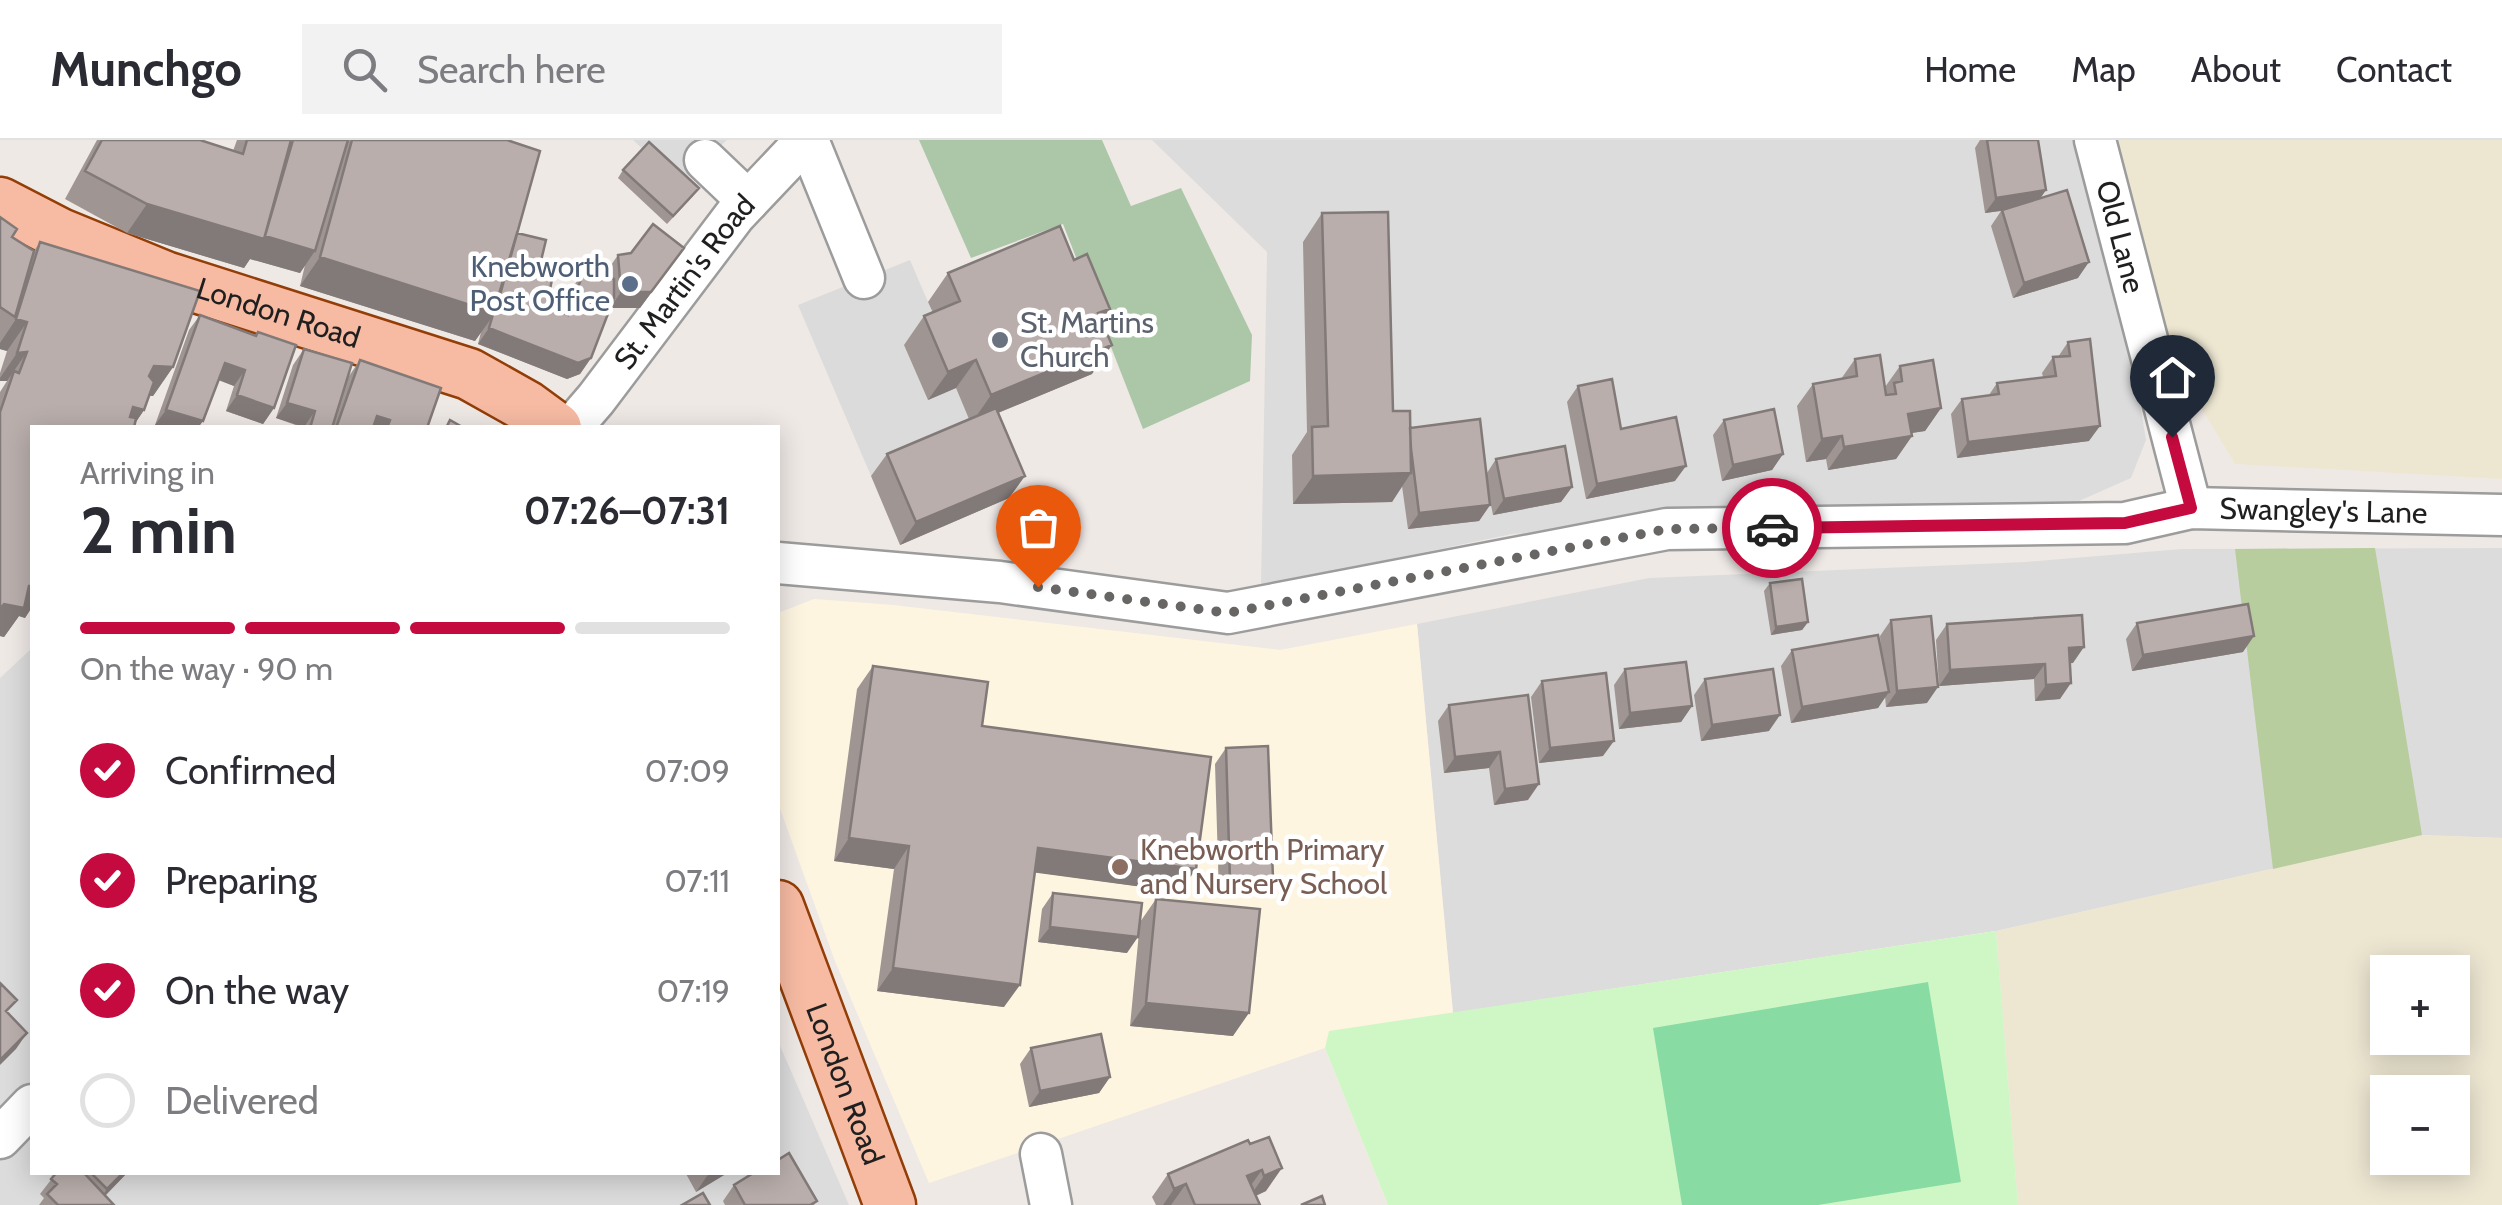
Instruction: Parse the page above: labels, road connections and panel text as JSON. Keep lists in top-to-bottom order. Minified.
{"streets":{"main road":["London Road"],"street":["Old Lane","St. Martin's Road","Swangley's Lane"]},"crossings":[["Old Lane","Swangley's Lane"]],"places":["Knebworth Post Office","St. Martins Church","Knebworth Primary and Nursery School"],"page":{"header":"Munchgo","search":"Search here","nav":["Home","Map","About","Contact"],"heading":["2 min","Arriving in","07:26–07:31"],"bar":"On the way · 90 m","list":[["Confirmed","07:09"],["Preparing","07:11"],["On the way","07:19"],"Delivered"],"map_buttons":["+","−"]}}
